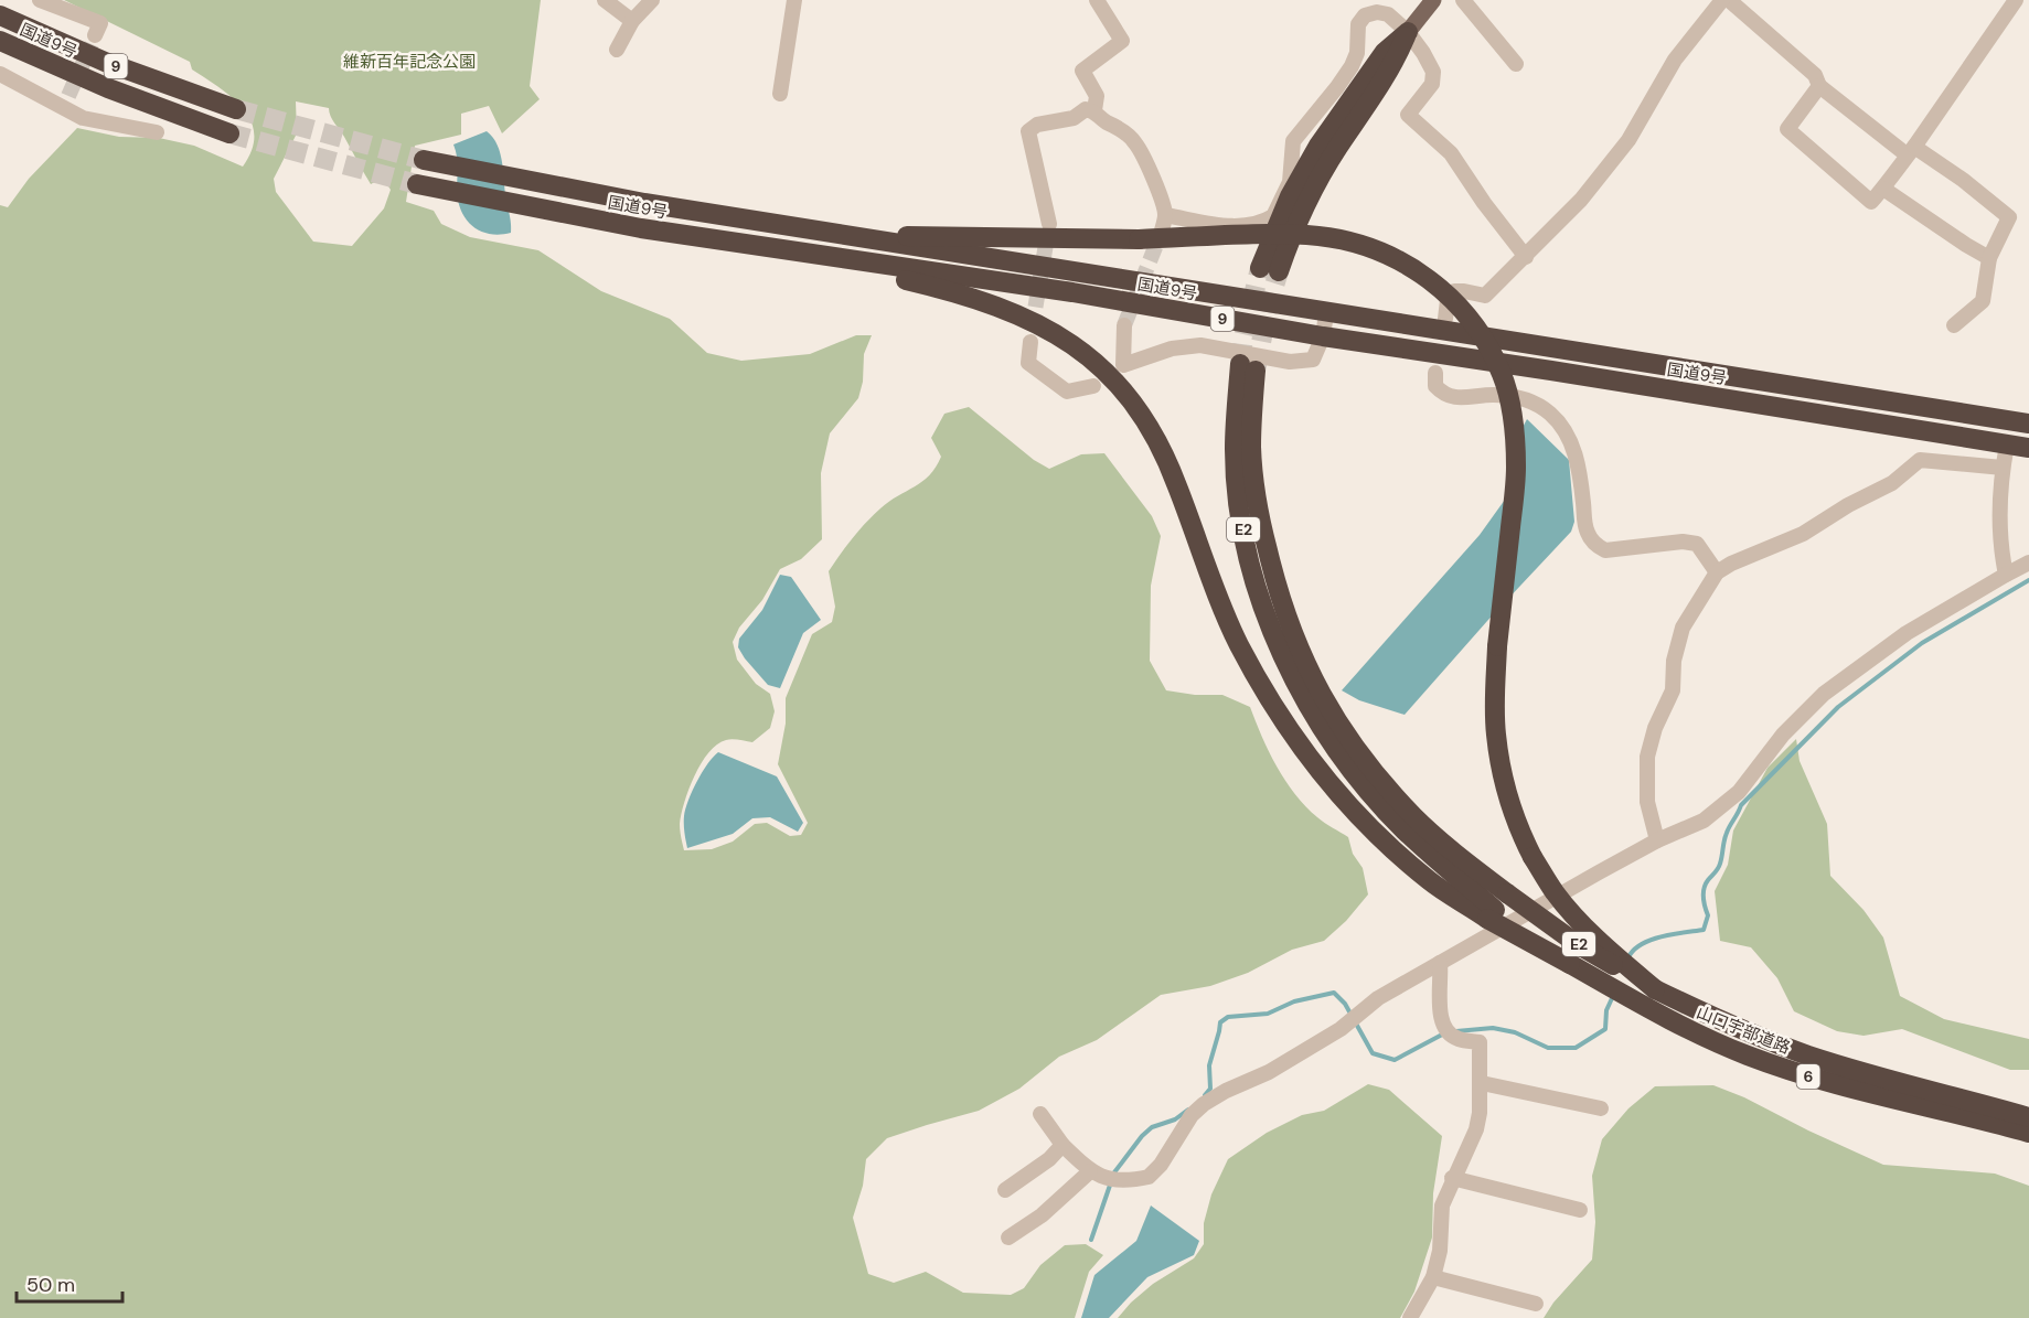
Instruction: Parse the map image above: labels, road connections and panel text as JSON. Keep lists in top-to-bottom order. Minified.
{"streets":{"highway":["国道9号","9","E2","山口宇部道路","6"]},"crossings":[["E2","山口宇部道路"]],"parks":["維新百年記念公園"],"scale_bar":"50 m"}
